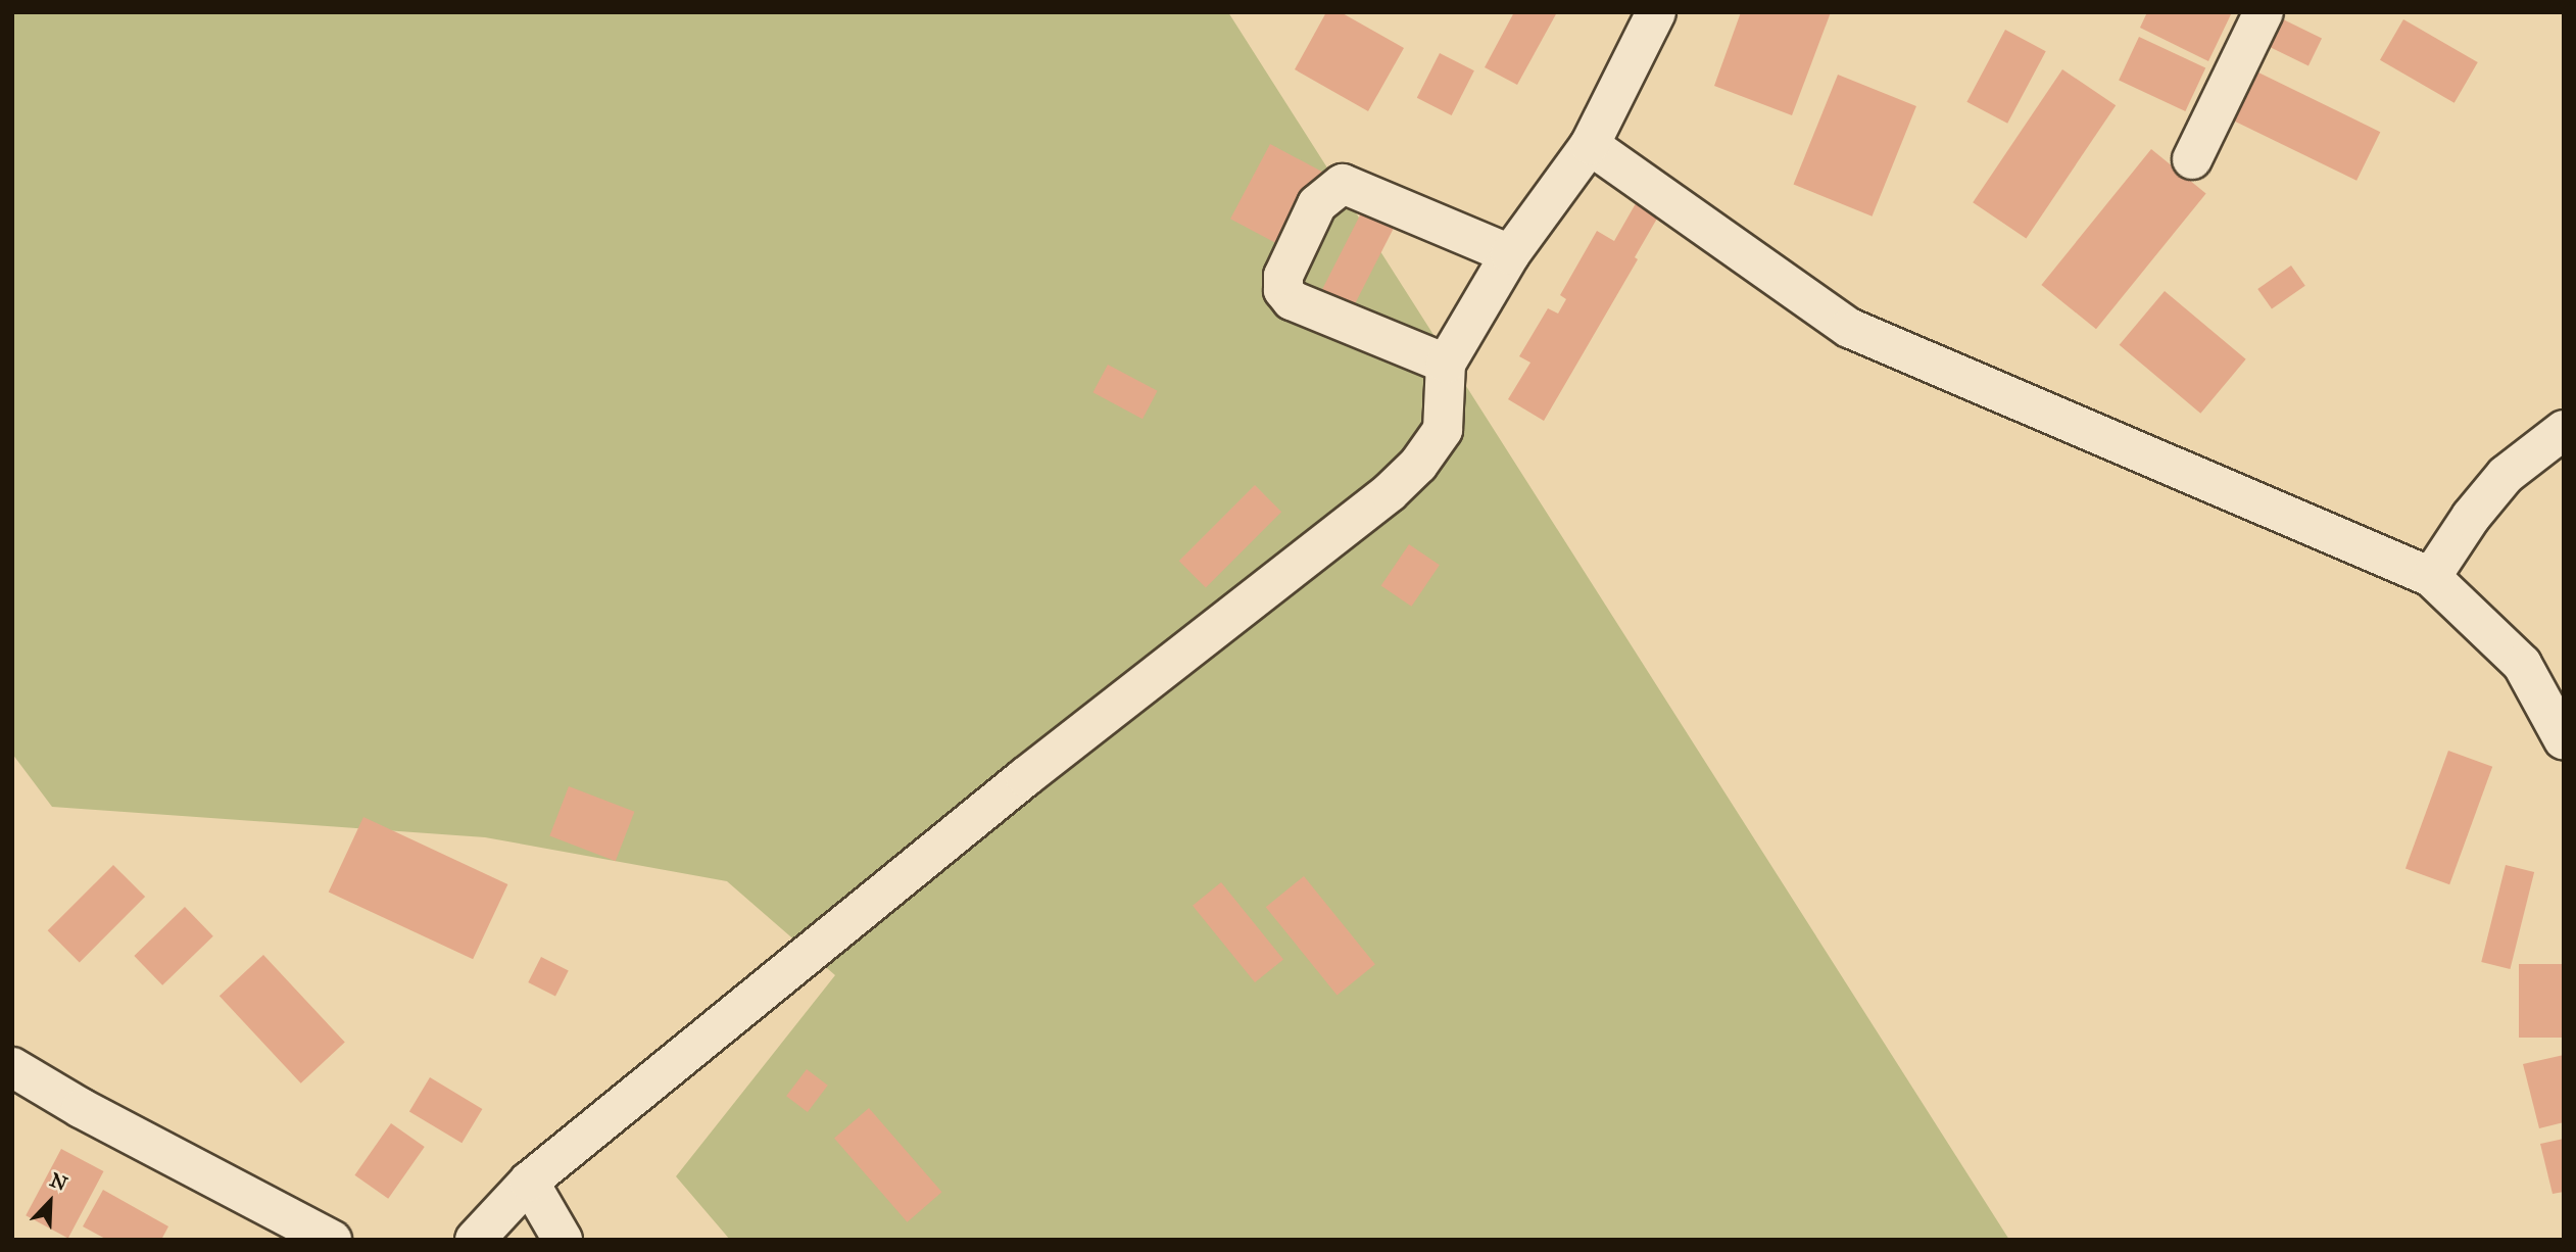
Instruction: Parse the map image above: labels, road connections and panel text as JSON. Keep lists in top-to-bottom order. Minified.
{"north":"top right"}
